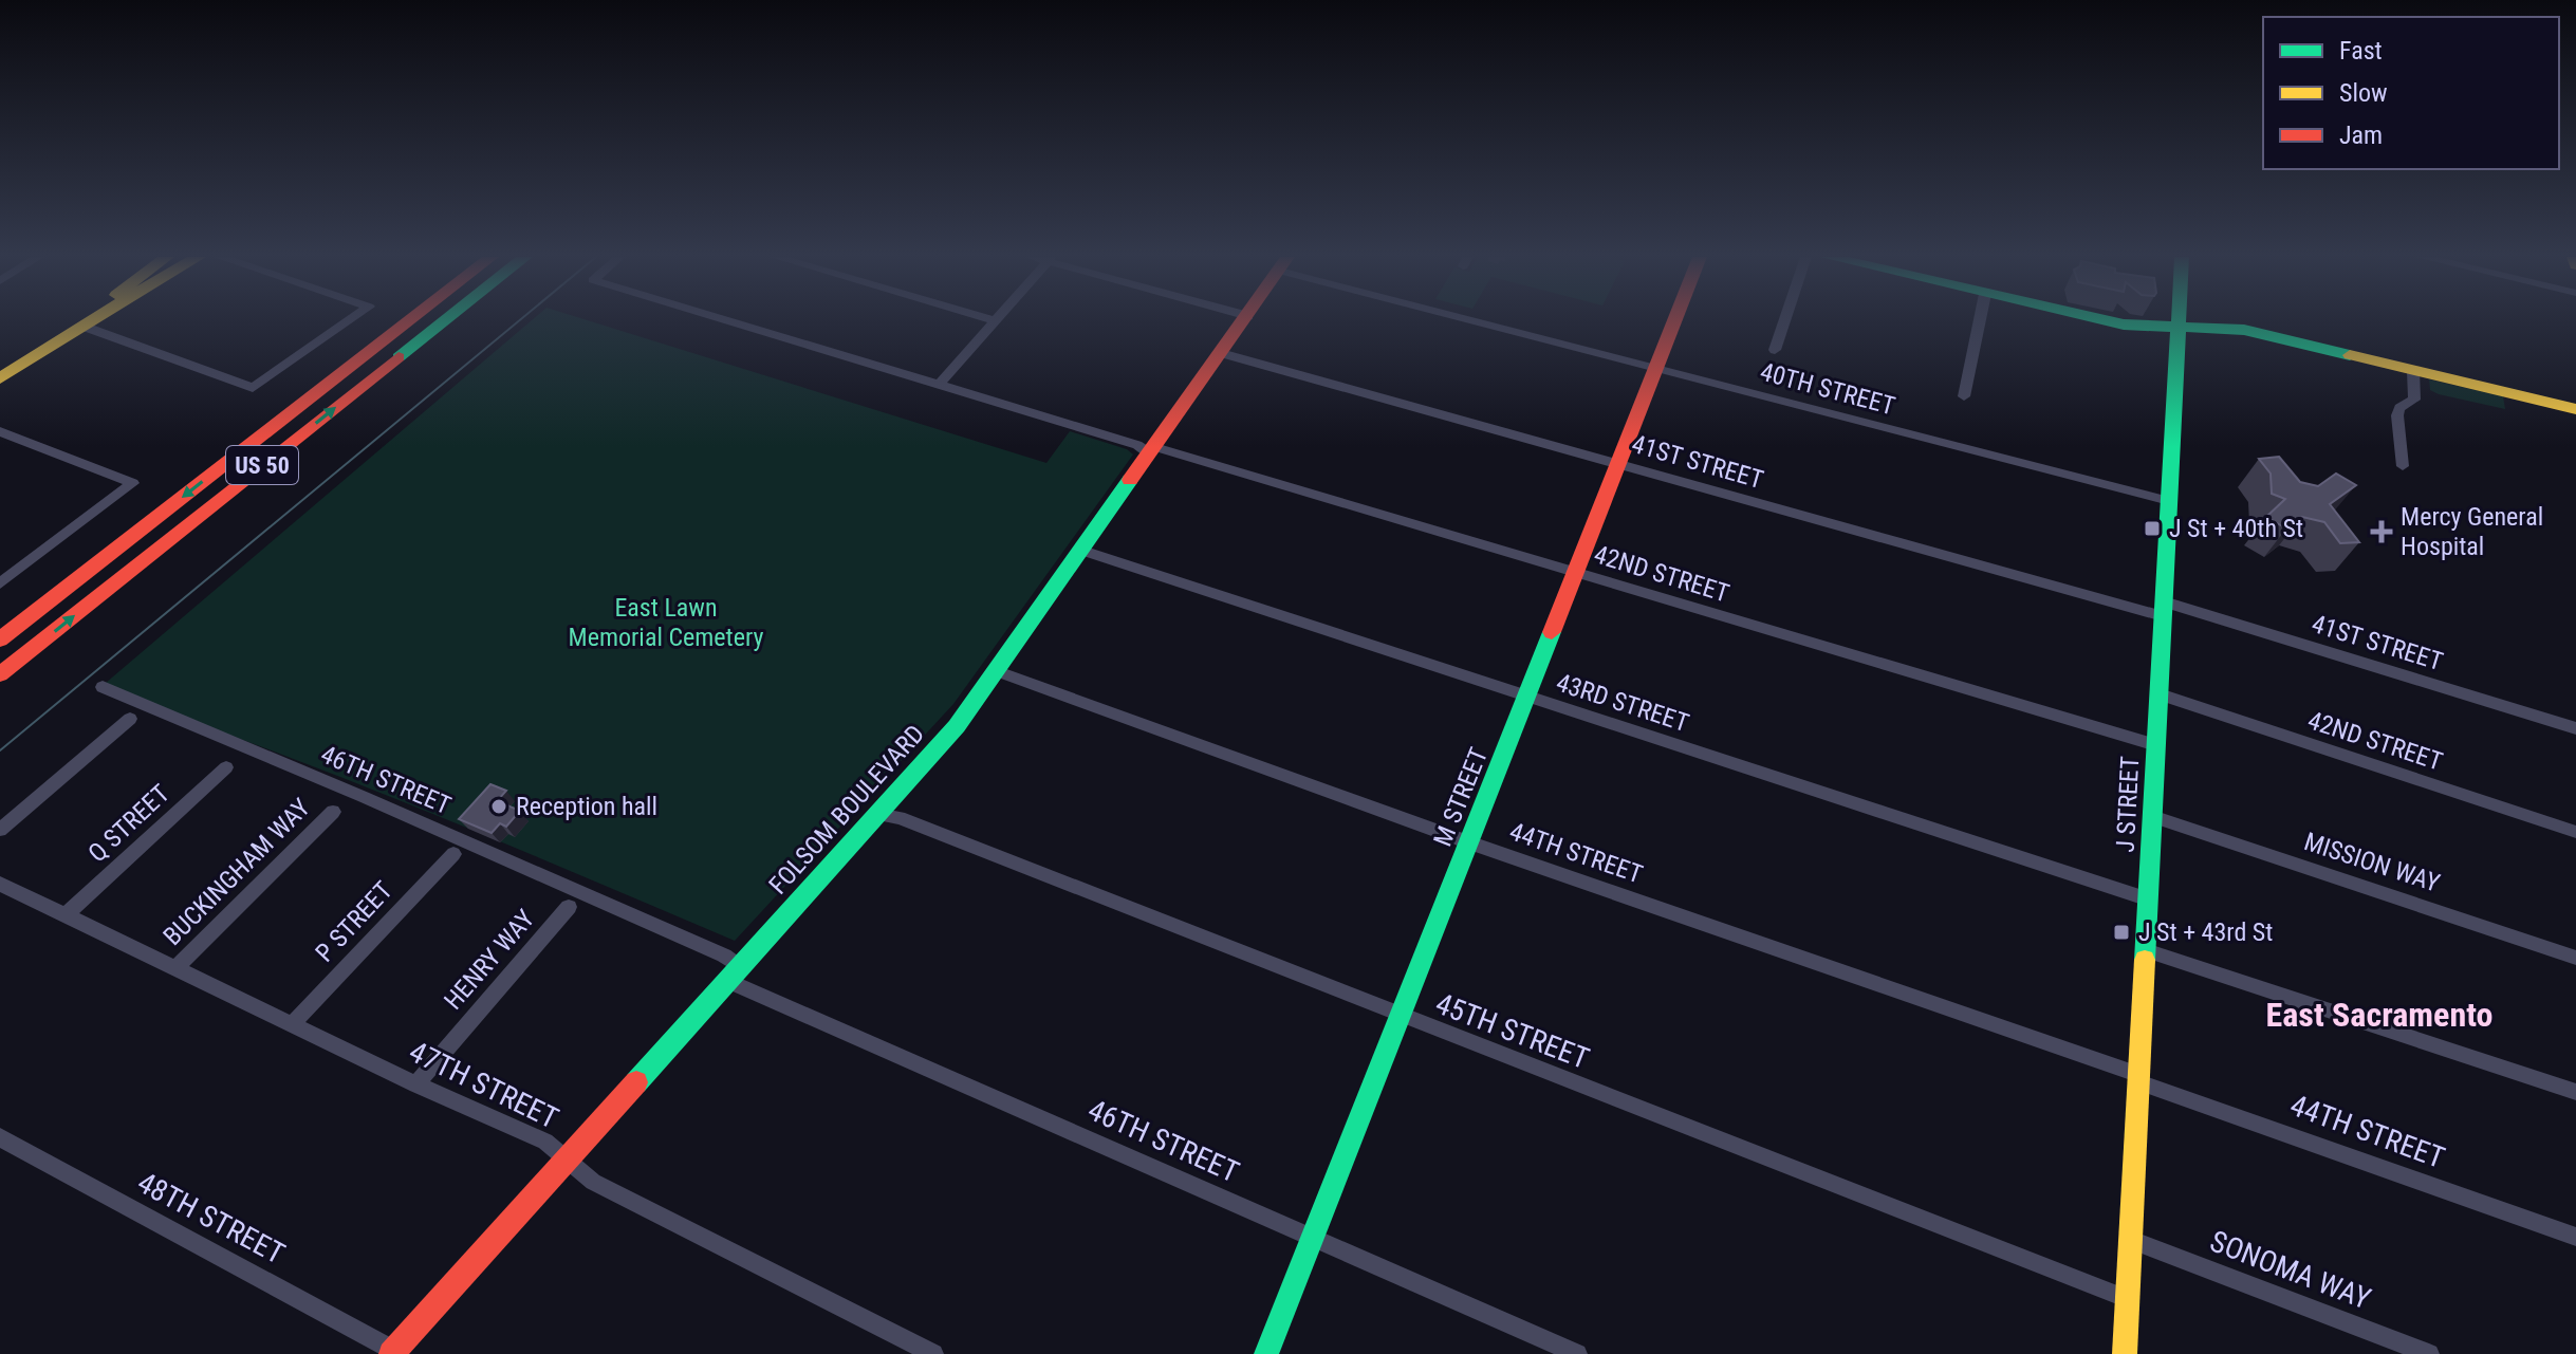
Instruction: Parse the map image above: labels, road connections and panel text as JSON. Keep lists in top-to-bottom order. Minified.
{"streets":{"main road":["US 50","M STREET","J STREET","FOLSOM BOULEVARD"],"street":["40TH STREET","41ST STREET","42ND STREET","43RD STREET","46TH STREET","Q STREET","44TH STREET","MISSION WAY","BUCKINGHAM WAY","P STREET","HENRY WAY","45TH STREET","47TH STREET","48TH STREET","SONOMA WAY"]},"crossings":[["40TH STREET","M STREET"],["40TH STREET","J STREET"],["41ST STREET","M STREET"],["41ST STREET","J STREET"],["41ST STREET","FOLSOM BOULEVARD"],["42ND STREET","M STREET"],["42ND STREET","J STREET"],["42ND STREET","FOLSOM BOULEVARD"],["43RD STREET","M STREET"],["43RD STREET","J STREET"],["43RD STREET","FOLSOM BOULEVARD"],["46TH STREET","M STREET"],["46TH STREET","FOLSOM BOULEVARD"],["M STREET","44TH STREET"],["M STREET","45TH STREET"],["J STREET","44TH STREET"],["J STREET","MISSION WAY"],["J STREET","45TH STREET"],["J STREET","SONOMA WAY"],["FOLSOM BOULEVARD","44TH STREET"],["FOLSOM BOULEVARD","45TH STREET"],["FOLSOM BOULEVARD","47TH STREET"],["FOLSOM BOULEVARD","48TH STREET"],["Q STREET","47TH STREET"],["BUCKINGHAM WAY","47TH STREET"],["P STREET","47TH STREET"],["HENRY WAY","47TH STREET"]],"districts":["East Sacramento"],"parks":["East Lawn Memorial Cemetery"],"places":{"transit":["J St + 40th St","J St + 43rd St"],"health":["Mercy General Hospital"],"other":["Reception hall"]},"legend":["Fast","Slow","Jam"]}
